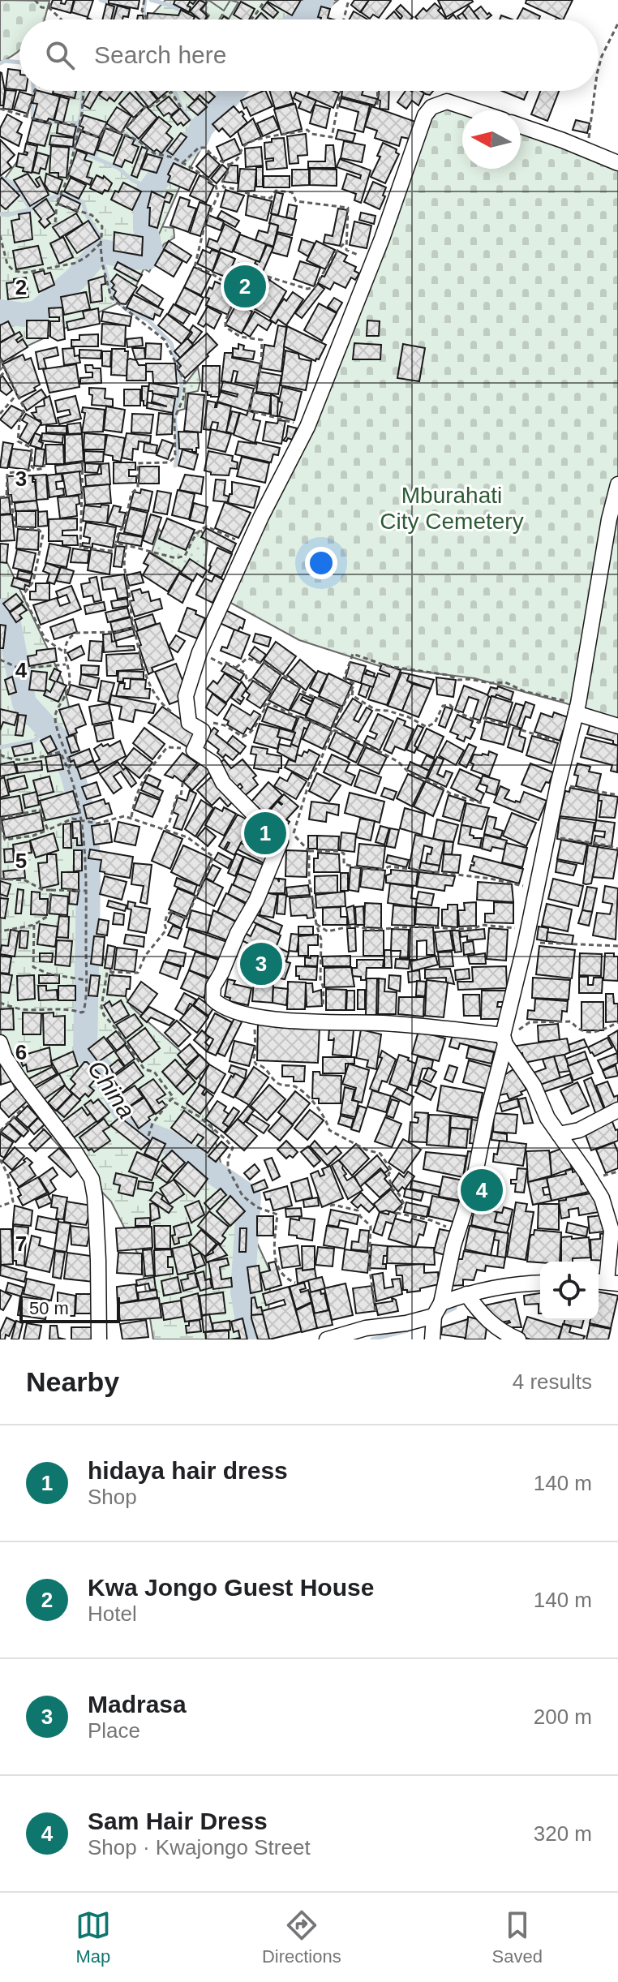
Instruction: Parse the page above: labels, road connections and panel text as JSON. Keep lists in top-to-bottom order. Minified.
{"water":["China"],"parks":["Mburahati City Cemetery"],"scale_bar":"50 m","north":"left","page":{"search":"Search here","pins":["2","1","3","4"],"scale":"50 m","heading":["Nearby","4 results"],"list":[{"mark":"1","name":"hidaya hair dress","note":"Shop","value":"140 m"},{"mark":"2","name":"Kwa Jongo Guest House","note":"Hotel","value":"140 m"},{"mark":"3","name":"Madrasa","note":"Place","value":"200 m"},{"mark":"4","name":"Sam Hair Dress","note":"Shop · Kwajongo Street","value":"320 m"}],"nav":["Map","Directions","Saved"]},"grid":{"rows":["2","3","4","5","6","7"]}}
